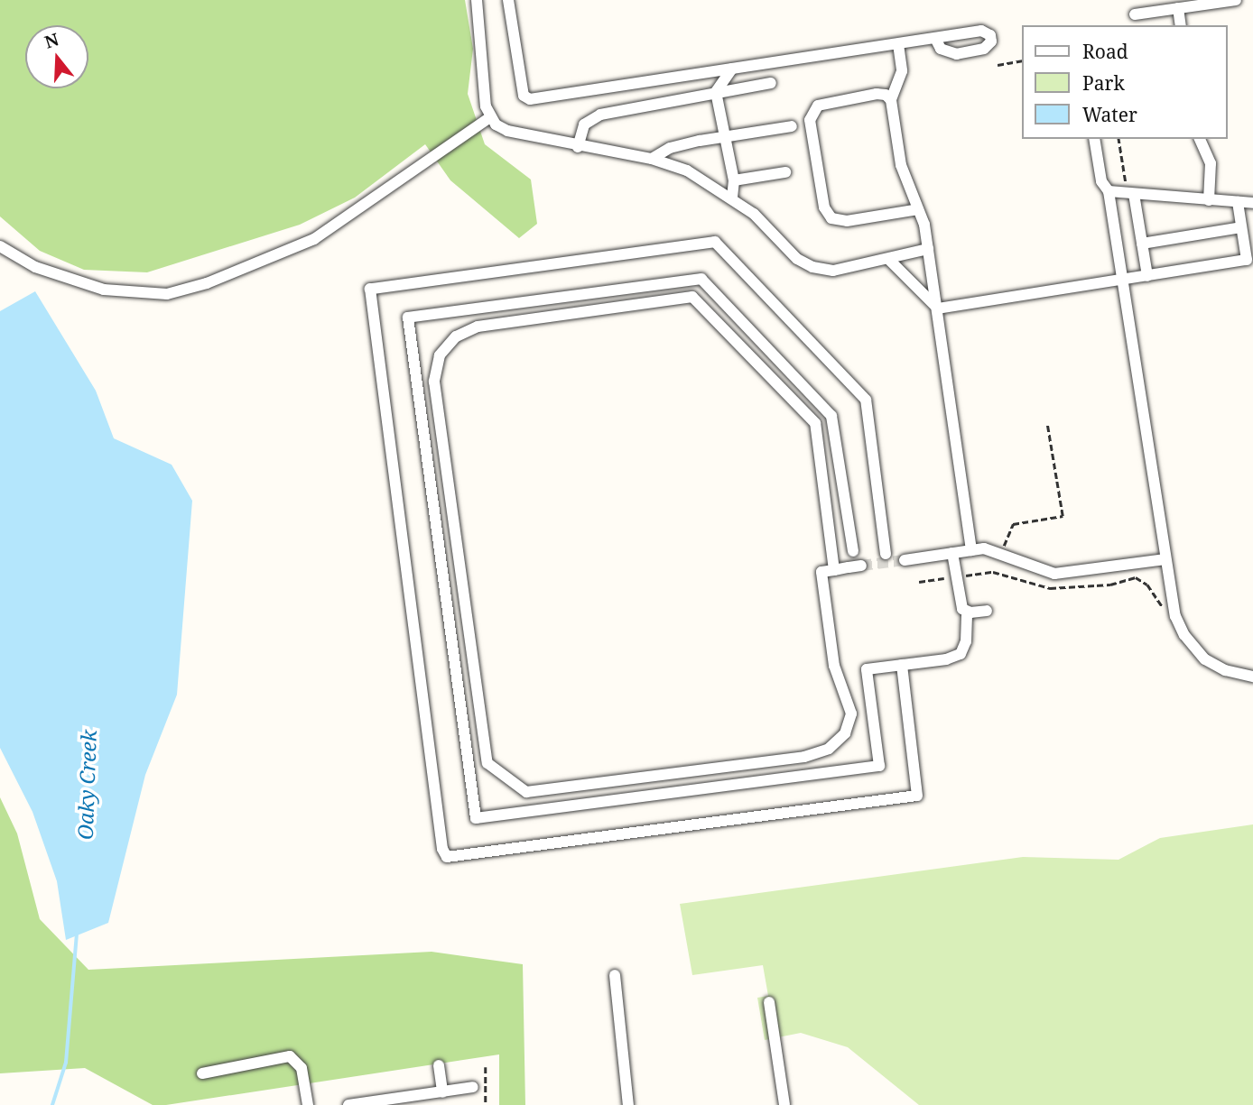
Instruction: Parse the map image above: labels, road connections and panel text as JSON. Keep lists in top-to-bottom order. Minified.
{"water":["Oaky Creek"],"legend":["Road","Park","Water"],"north":"top"}
